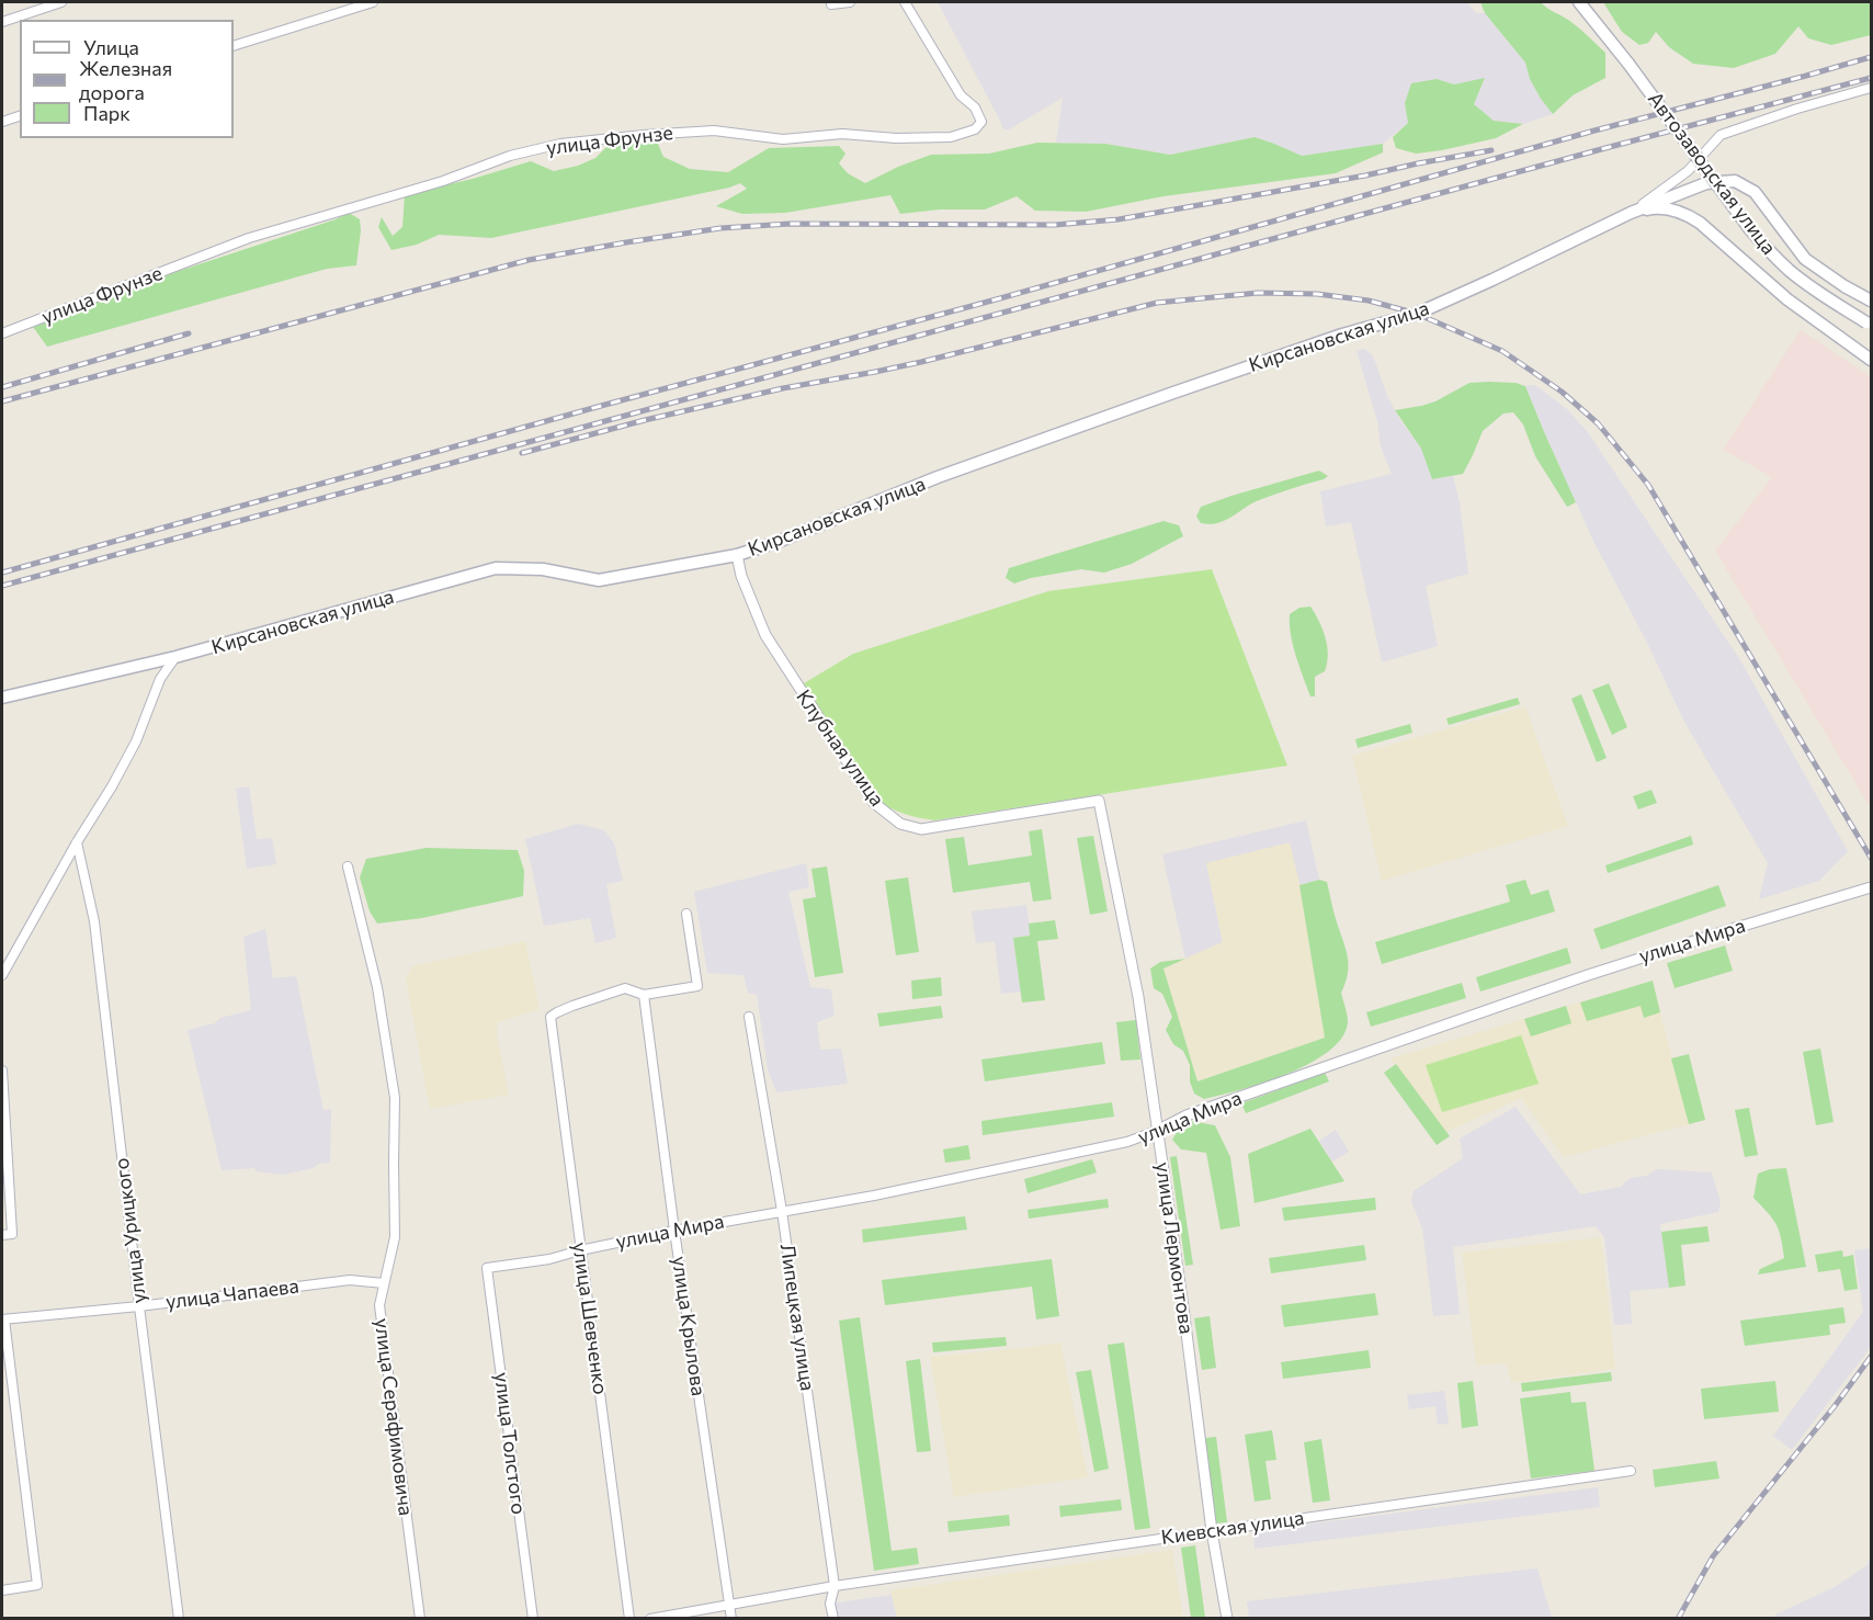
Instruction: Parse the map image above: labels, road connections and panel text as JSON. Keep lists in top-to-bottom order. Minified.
{"streets":{"main road":["Автозаводская улица","Кирсановская улица"],"street":["улица Фрунзе","Клубная улица","улица Мира","улица Урицкого","улица Лермонтова","улица Чапаева","Липецкая улица","улица Шевченко","улица Крылова","улица Серафимовича","улица Толстого","Киевская улица"]},"crossings":[["Кирсановская улица","Клубная улица"],["Клубная улица","улица Лермонтова"],["улица Мира","улица Лермонтова"],["улица Мира","Липецкая улица"],["улица Мира","улица Шевченко"],["улица Мира","улица Крылова"],["улица Мира","улица Толстого"],["улица Урицкого","улица Чапаева"],["улица Лермонтова","Киевская улица"],["улица Чапаева","улица Серафимовича"],["Липецкая улица","Киевская улица"],["улица Шевченко","улица Крылова"],["улица Крылова","Киевская улица"]],"legend":["Улица","Железная дорога","Парк"]}
